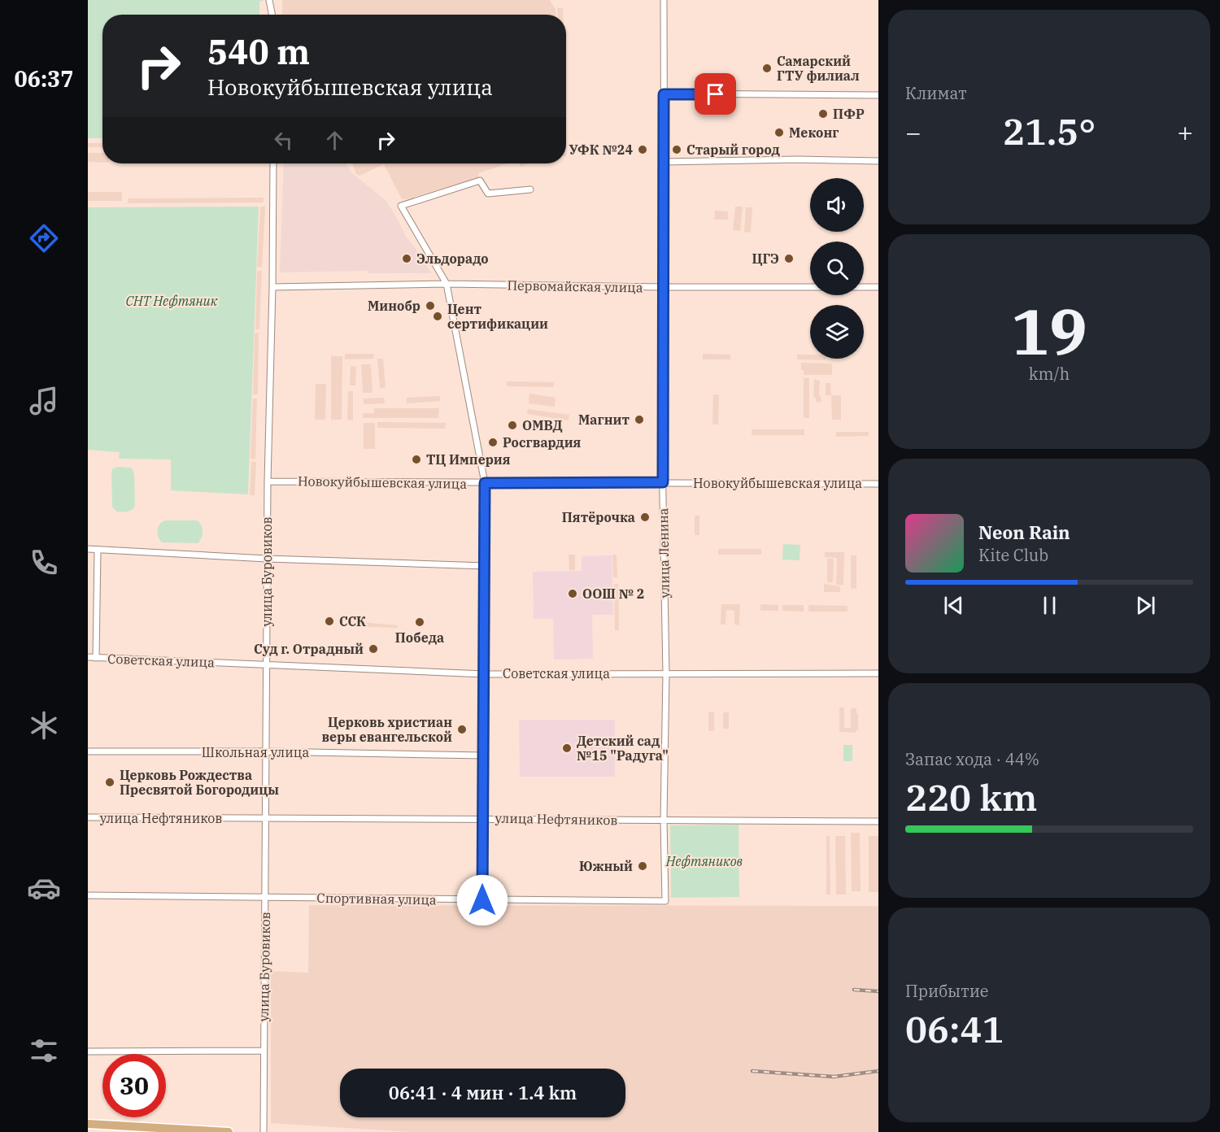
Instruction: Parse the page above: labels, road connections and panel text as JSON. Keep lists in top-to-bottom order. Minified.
{"streets":{"street":["Первомайская улица","Новокуйбышевская улица","улица Ленина","улица Буровиков","Советская улица","Школьная улица","улица Нефтяников","Спортивная улица"]},"crossings":[["Первомайская улица","улица Ленина"],["Первомайская улица","улица Буровиков"],["Новокуйбышевская улица","улица Ленина"],["Новокуйбышевская улица","улица Буровиков"],["улица Ленина","Советская улица"],["улица Ленина","улица Нефтяников"],["улица Ленина","Спортивная улица"],["улица Буровиков","Советская улица"],["улица Буровиков","Школьная улица"],["улица Буровиков","улица Нефтяников"],["улица Буровиков","Спортивная улица"]],"parks":["СНТ Нефтяник","Нефтяников"],"places":["Самарский ГТУ филиал","ПФР","Меконг","УФК №24","Старый город","Эльдорадо","ЦГЭ","Минобр","Цент сертификации","Магнит","ОМВД","Росгвардия","ТЦ Империя","Пятёрочка","ООШ № 2","ССК","Победа","Суд г. Отрадный","Церковь христиан веры евангельской","Детский сад №15 \"Радуга\"","Церковь Рождества Пресвятой Богородицы","Южный"],"page":{"tabs":"06:37","tile":["Климат",["19","km/h"],["Запас хода · 44%","220 km"],["Прибытие","06:41"]],"turn":["540 m","Новокуйбышевская улица"],"heat":["−","21.5°","+"],"song":["Neon Rain","Kite Club"],"limit":"30","trip":"06:41 · 4 мин · 1.4 km"}}
